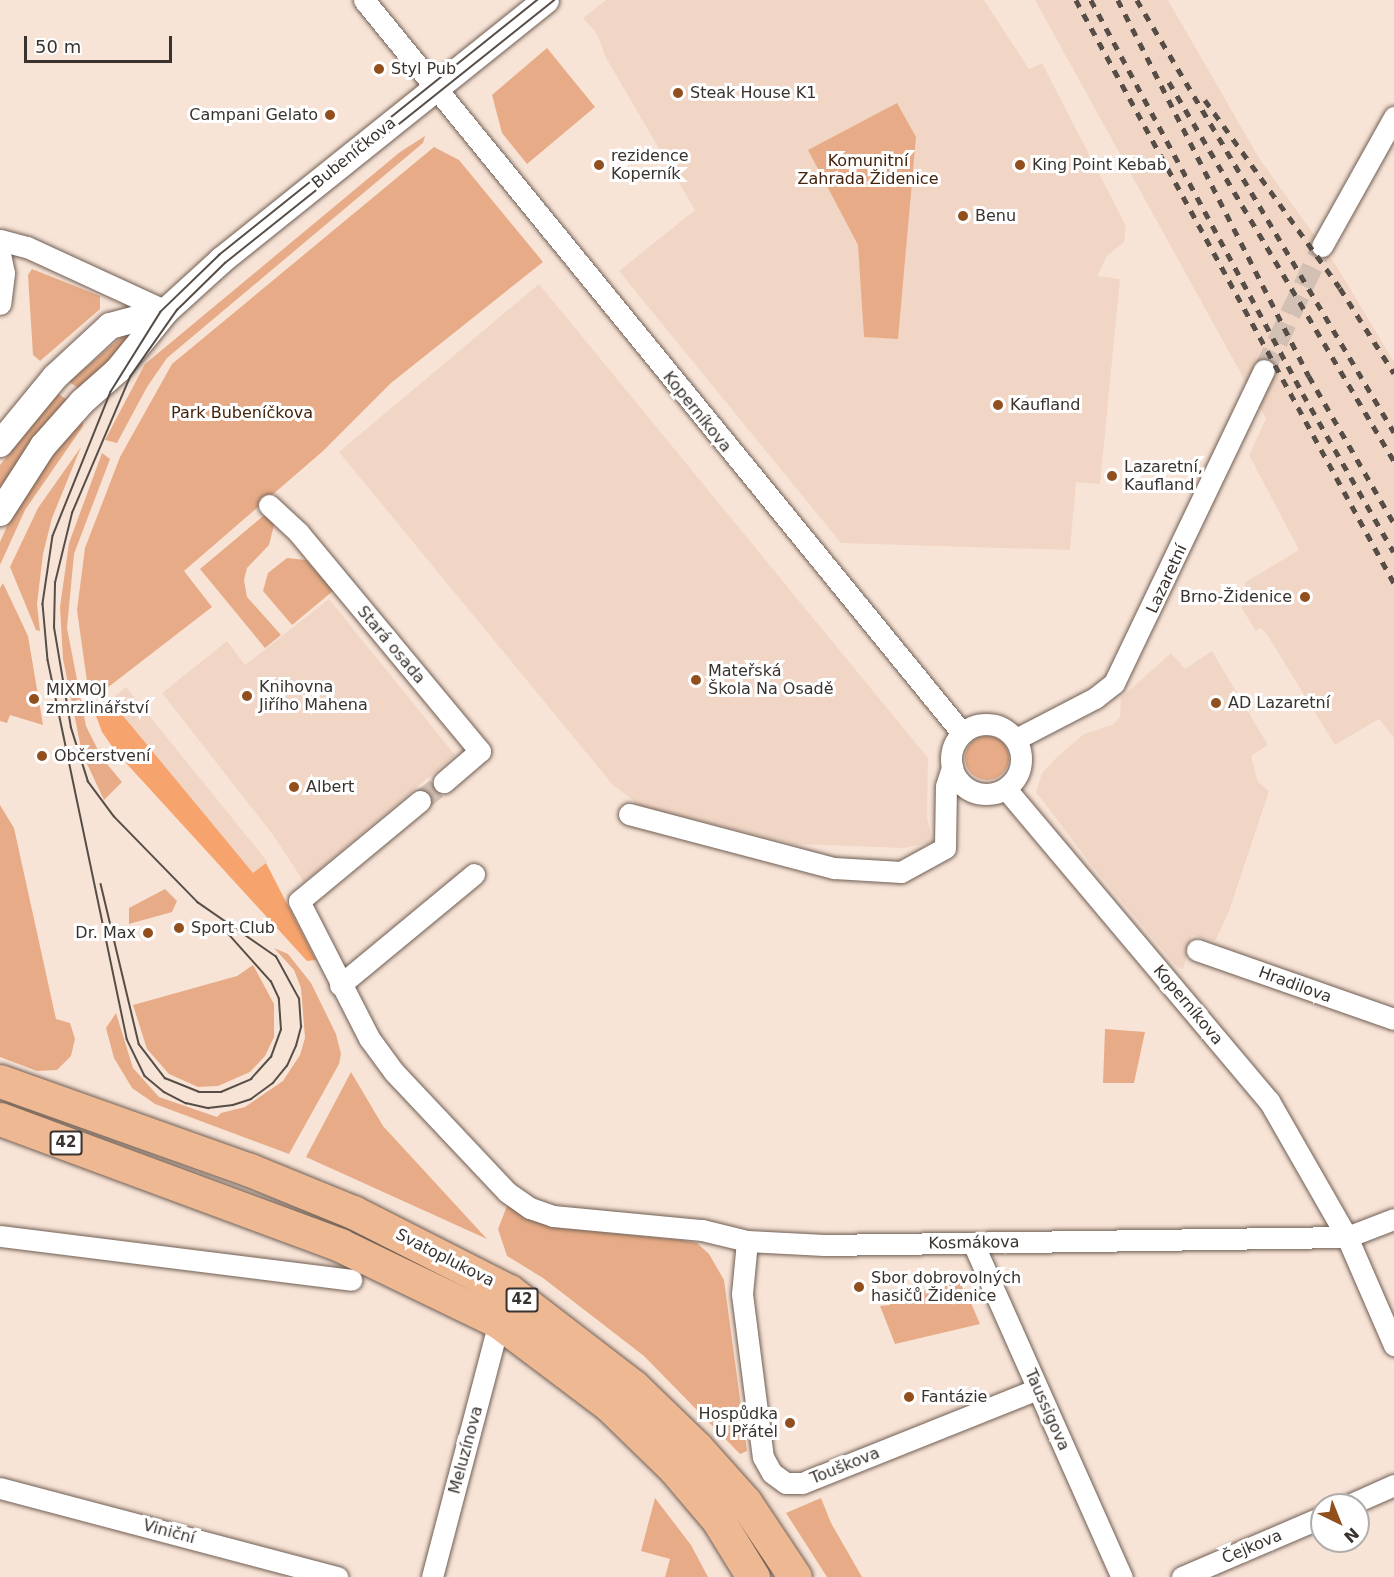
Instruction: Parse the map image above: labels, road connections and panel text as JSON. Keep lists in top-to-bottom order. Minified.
{"streets":{"main road":["42","Svatoplukova"],"street":["Bubeníčkova","Koperníkova","Lazaretní","Stará osada","Hradilova","Kosmákova","Taussigova","Meluzínova","Touškova","Viniční","Čejkova"]},"crossings":[["Bubeníčkova","Koperníkova"],["Koperníkova","Lazaretní"],["Koperníkova","Kosmákova"],["Kosmákova","Taussigova"],["Kosmákova","Touškova"],["Svatoplukova","Meluzínova"],["Taussigova","Touškova"]],"parks":["Komunitní Zahrada Židenice","Park Bubeníčkova"],"places":["Styl Pub","Steak House K1","Campani Gelato","rezidence Koperník","King Point Kebab","Benu","Kaufland","Lazaretní, Kaufland","Brno-Židenice","Mateřská Škola Na Osadě","Knihovna Jiřího Mahena","MIXMOJ zmrzlinářství","AD Lazaretní","Občerstvení","Albert","Sport Club","Dr. Max","Sbor dobrovolných hasičů Židenice","Fantázie","Hospůdka U Přátel"],"scale_bar":"50 m","north":"bottom right"}
